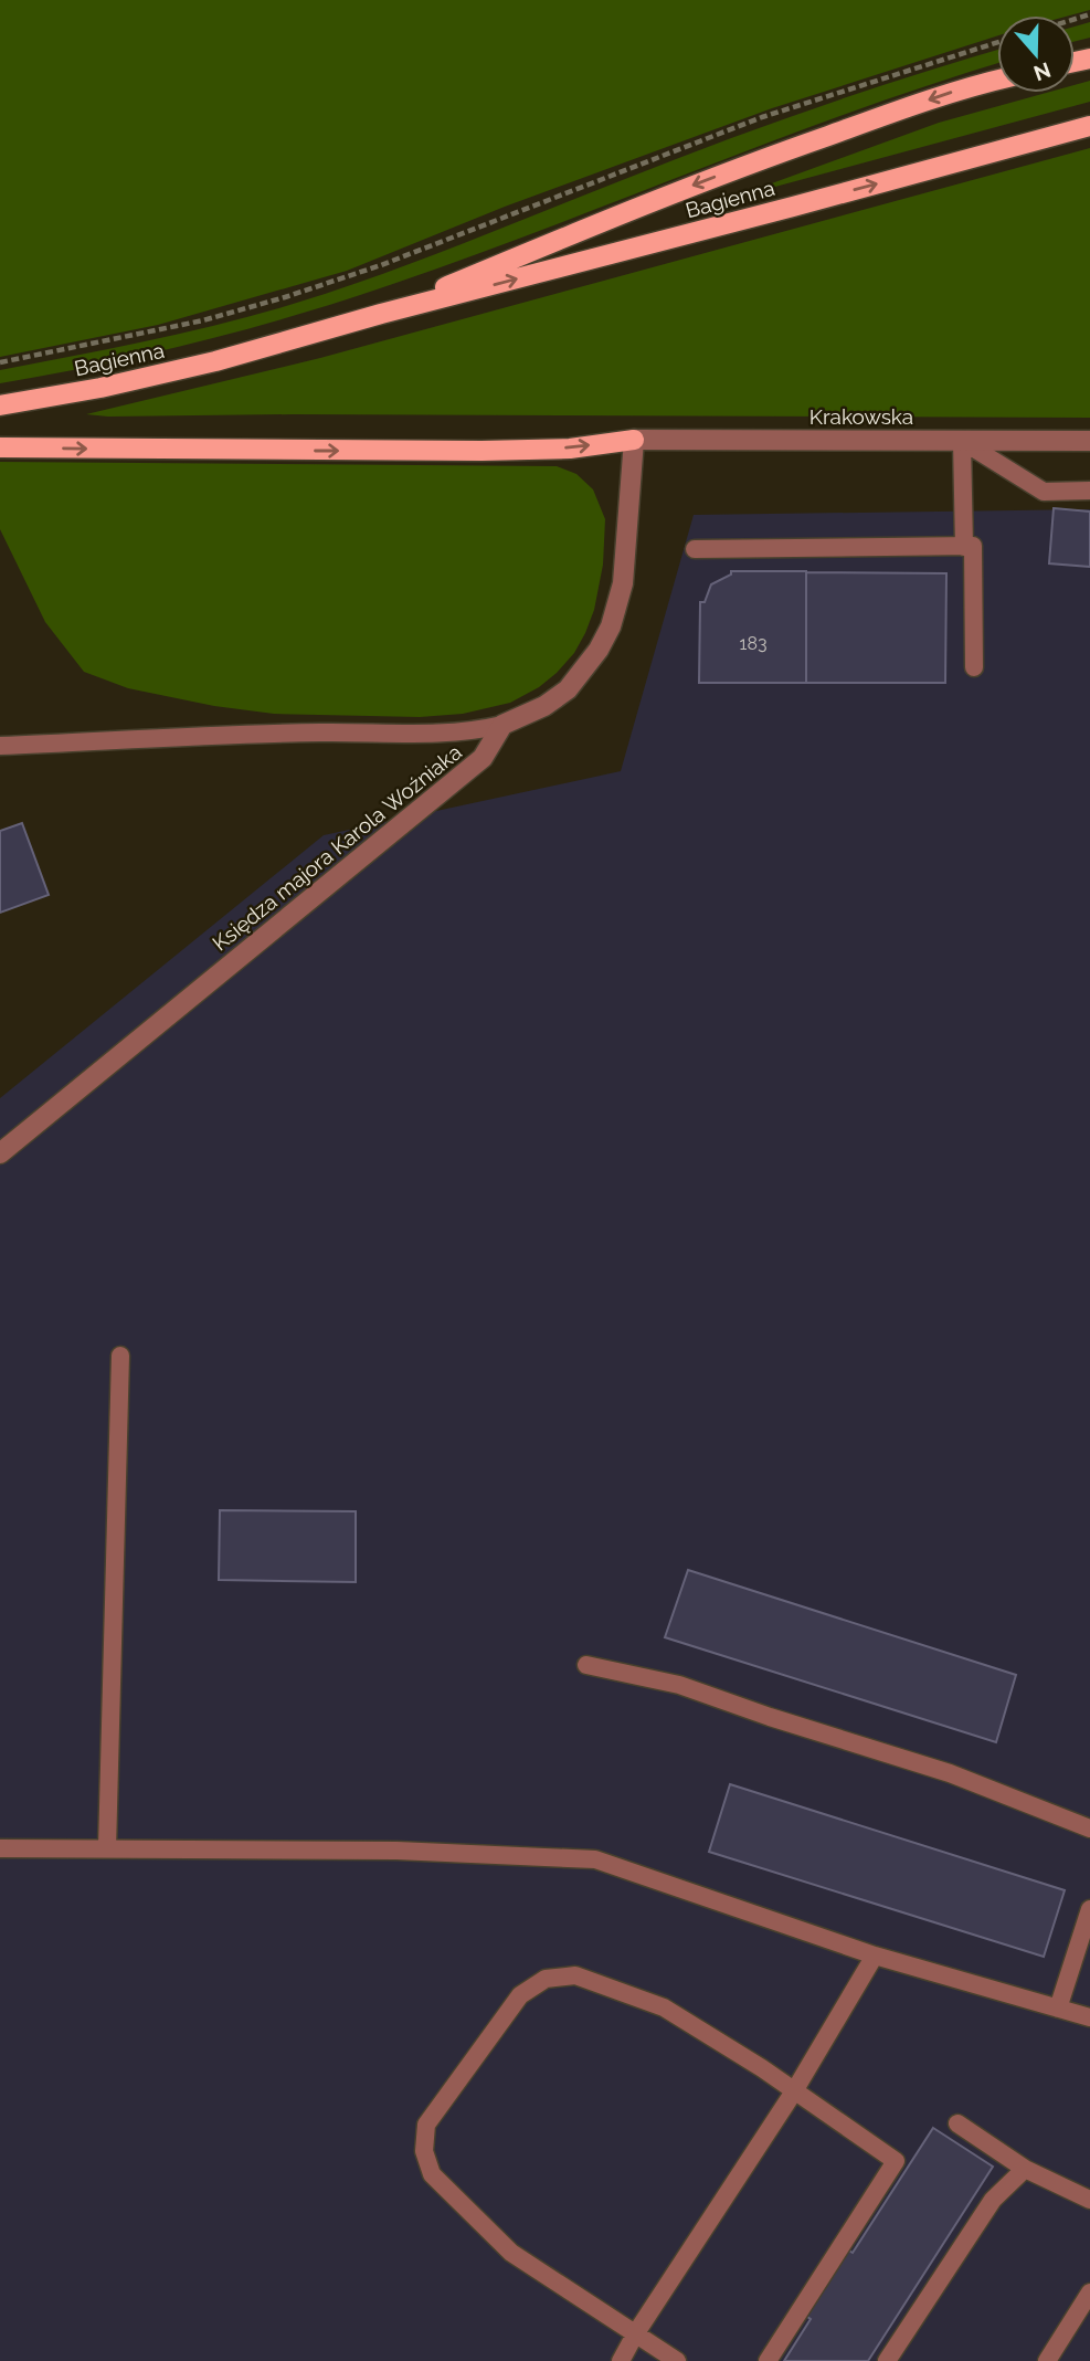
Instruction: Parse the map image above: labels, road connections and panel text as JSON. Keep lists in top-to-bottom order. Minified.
{"streets":{"main road":["Bagienna"],"street":["Krakowska","Księdza majora Karola Woźniaka"]},"house_numbers":["183"],"north":"bottom"}
